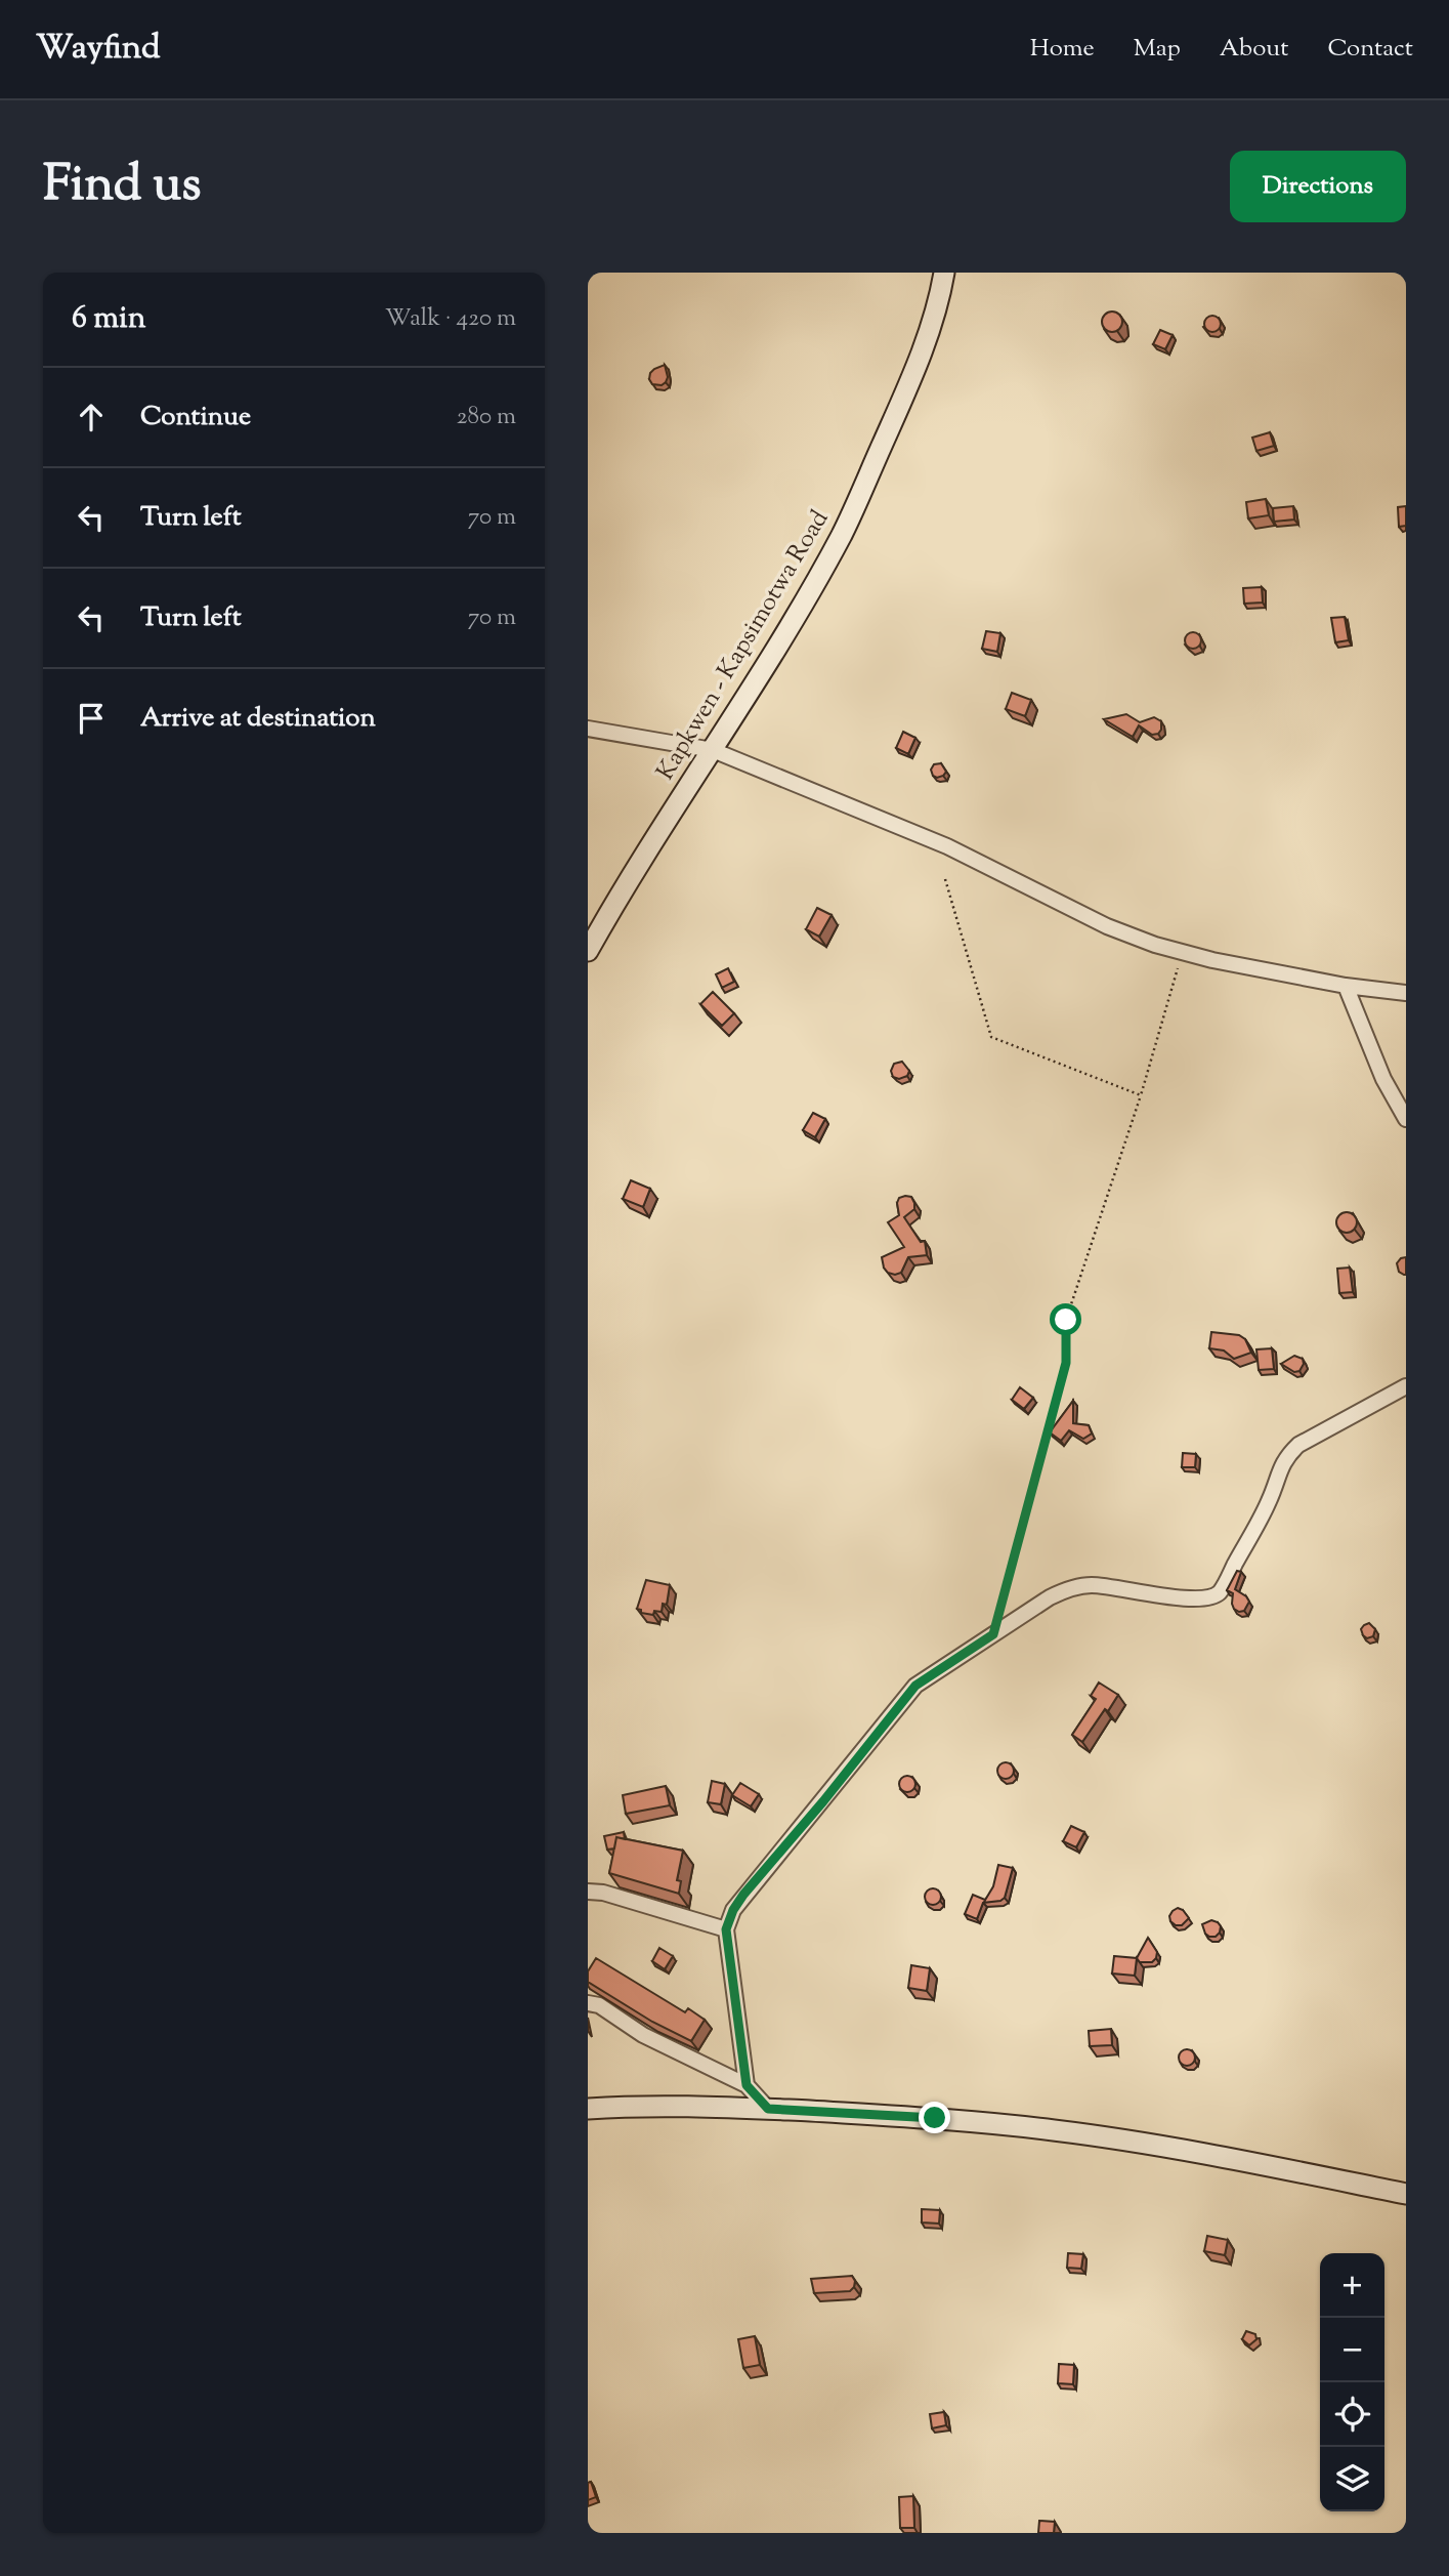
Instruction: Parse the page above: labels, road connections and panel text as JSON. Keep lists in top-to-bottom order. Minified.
{"streets":{"street":["Kapkwen - Kapsimotwa Road"]},"page":{"header":"Wayfind","nav":["Home","Map","About","Contact"],"title":"Find us","buttons":"Directions","heading":["6 min","Walk · 420 m"],"list":[["Continue","280 m"],["Turn left","70 m"],["Turn left","70 m"],"Arrive at destination"],"map_buttons":["+","−"]}}
